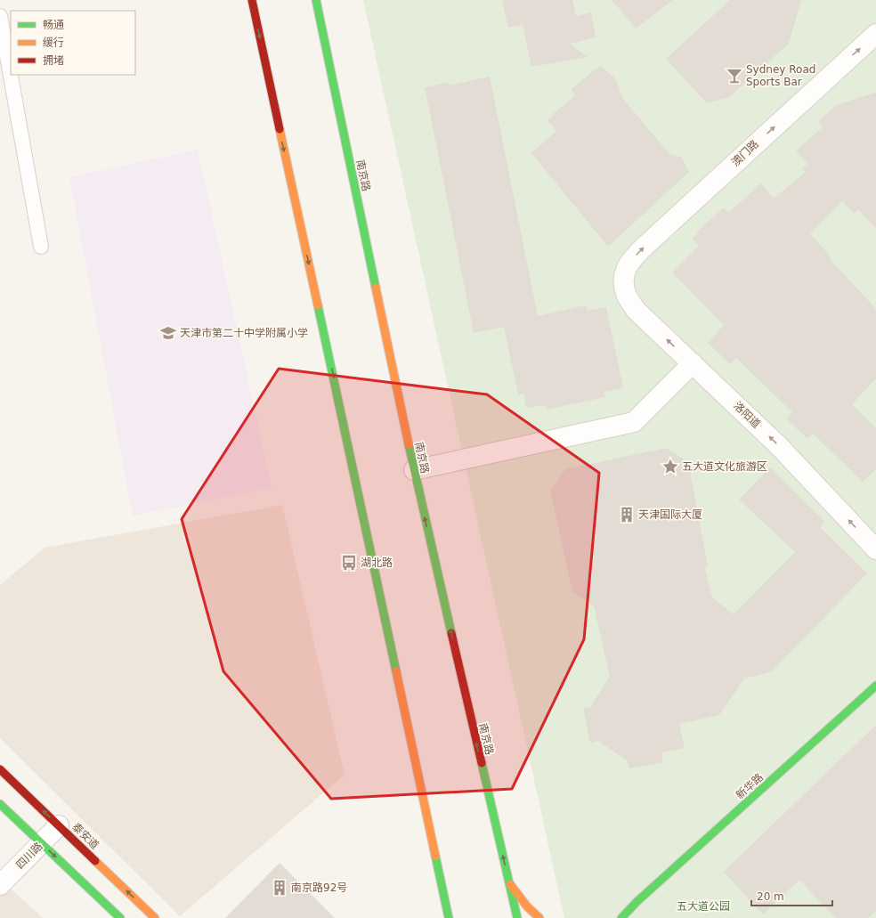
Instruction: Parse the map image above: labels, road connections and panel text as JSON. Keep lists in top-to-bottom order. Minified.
{"streets":{"main road":["南京路","新华路","泰安道"],"street":["澳门路","洛阳道","四川路"]},"crossings":[["澳门路","洛阳道"],["泰安道","四川路"]],"one_way":["澳门路","洛阳道"],"parks":["五大道公园"],"places":{"bar":["Sydney Road Sports Bar"],"school or university":["天津市第二十中学附属小学"],"place":["五大道文化旅游区"],"building":["天津国际大厦","南京路92号"],"bus stop":["湖北路"]},"legend":["畅通","缓行","拥堵"],"scale_bar":"20 m"}
